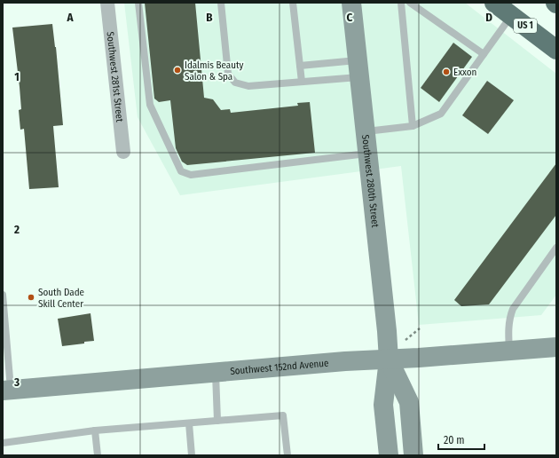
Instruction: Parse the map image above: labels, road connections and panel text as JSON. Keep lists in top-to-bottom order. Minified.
{"streets":{"highway":["US 1"],"street":["Southwest 281st Street","Southwest 280th Street","Southwest 152nd Avenue"]},"crossings":[["Southwest 280th Street","Southwest 152nd Avenue"]],"places":["Idalmis Beauty Salon & Spa","Exxon","South Dade Skill Center"],"scale_bar":"20 m","grid":{"columns":["A","B","C","D"],"rows":["1","2","3"]}}
